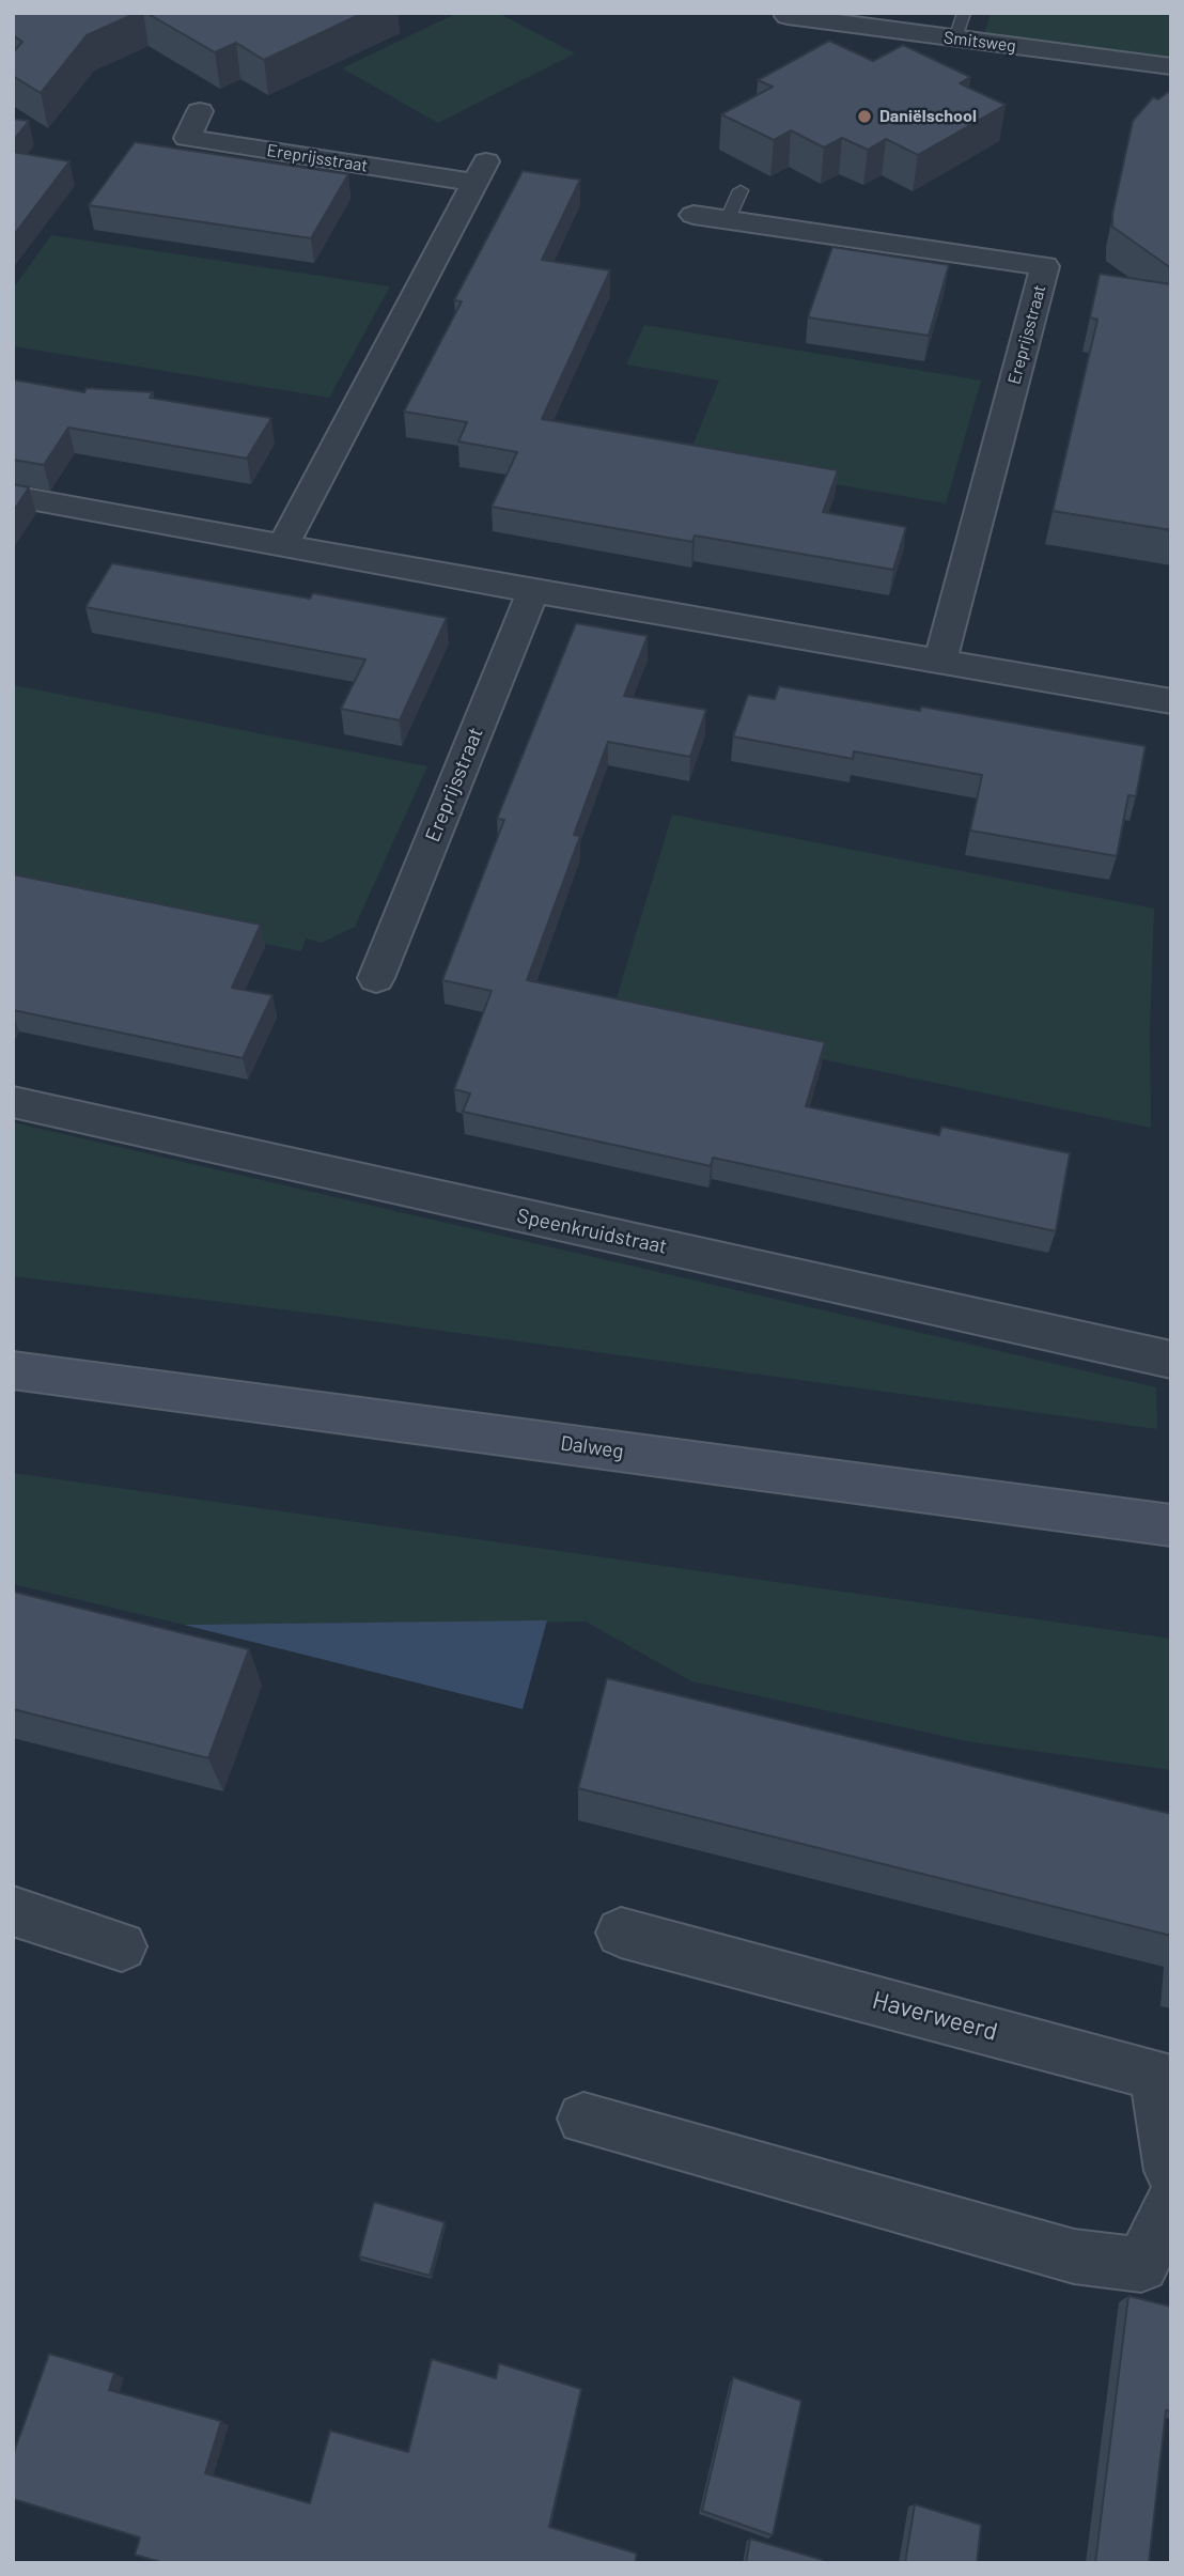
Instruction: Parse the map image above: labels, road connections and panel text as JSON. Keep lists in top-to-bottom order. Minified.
{"streets":{"street":["Smitsweg","Ereprijsstraat","Speenkruidstraat","Dalweg","Haverweerd"]},"places":["Daniëlschool"]}
